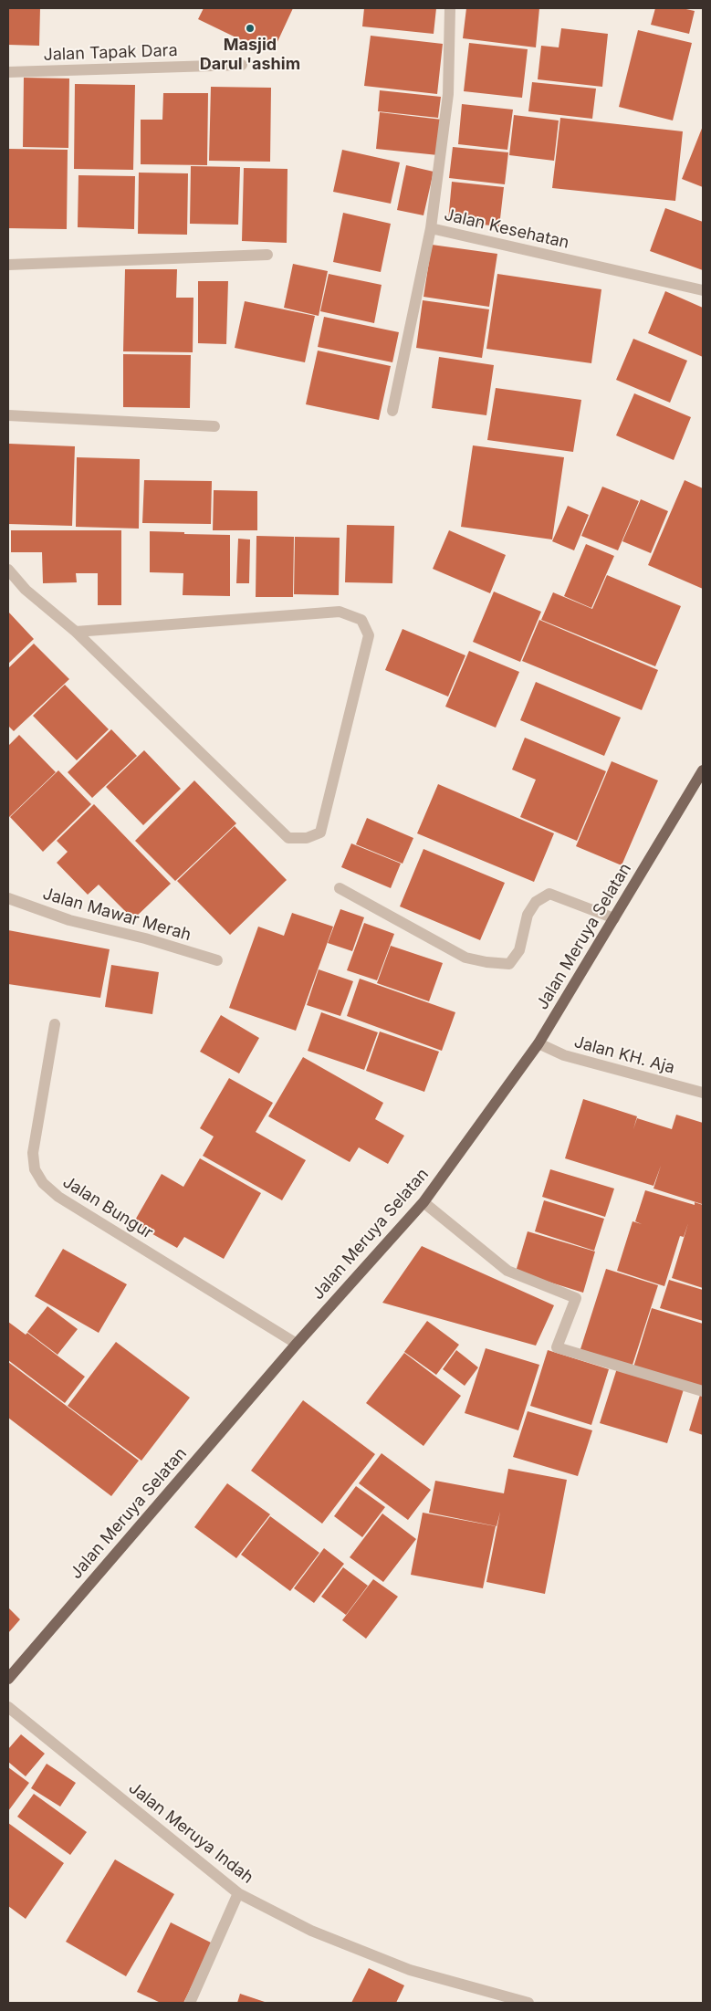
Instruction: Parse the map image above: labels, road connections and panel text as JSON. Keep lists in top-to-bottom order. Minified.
{"streets":{"main road":["Jalan Meruya Selatan"],"street":["Jalan Tapak Dara","Jalan Kesehatan","Jalan Mawar Merah","Jalan KH. Aja","Jalan Bungur","Jalan Meruya Indah"]},"crossings":[["Jalan Meruya Selatan","Jalan KH. Aja"],["Jalan Meruya Selatan","Jalan Bungur"]],"places":["Masjid Darul 'ashim"]}
